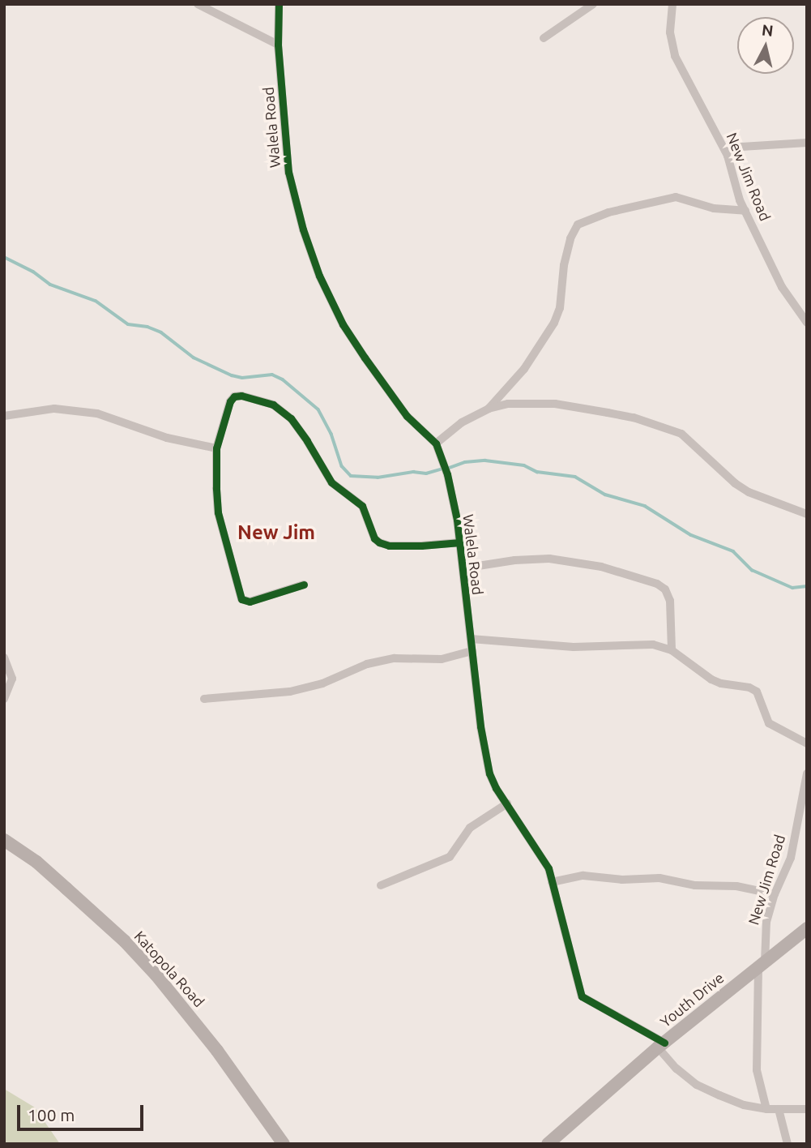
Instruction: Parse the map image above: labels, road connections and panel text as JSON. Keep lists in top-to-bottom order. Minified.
{"streets":{"street":["Walela Road","New Jim Road","Katopola Road","Youth Drive"]},"crossings":[["Walela Road","New Jim Road"],["Walela Road","Youth Drive"],["New Jim Road","Youth Drive"]],"districts":["New Jim"],"scale_bar":"100 m","north":"top"}
